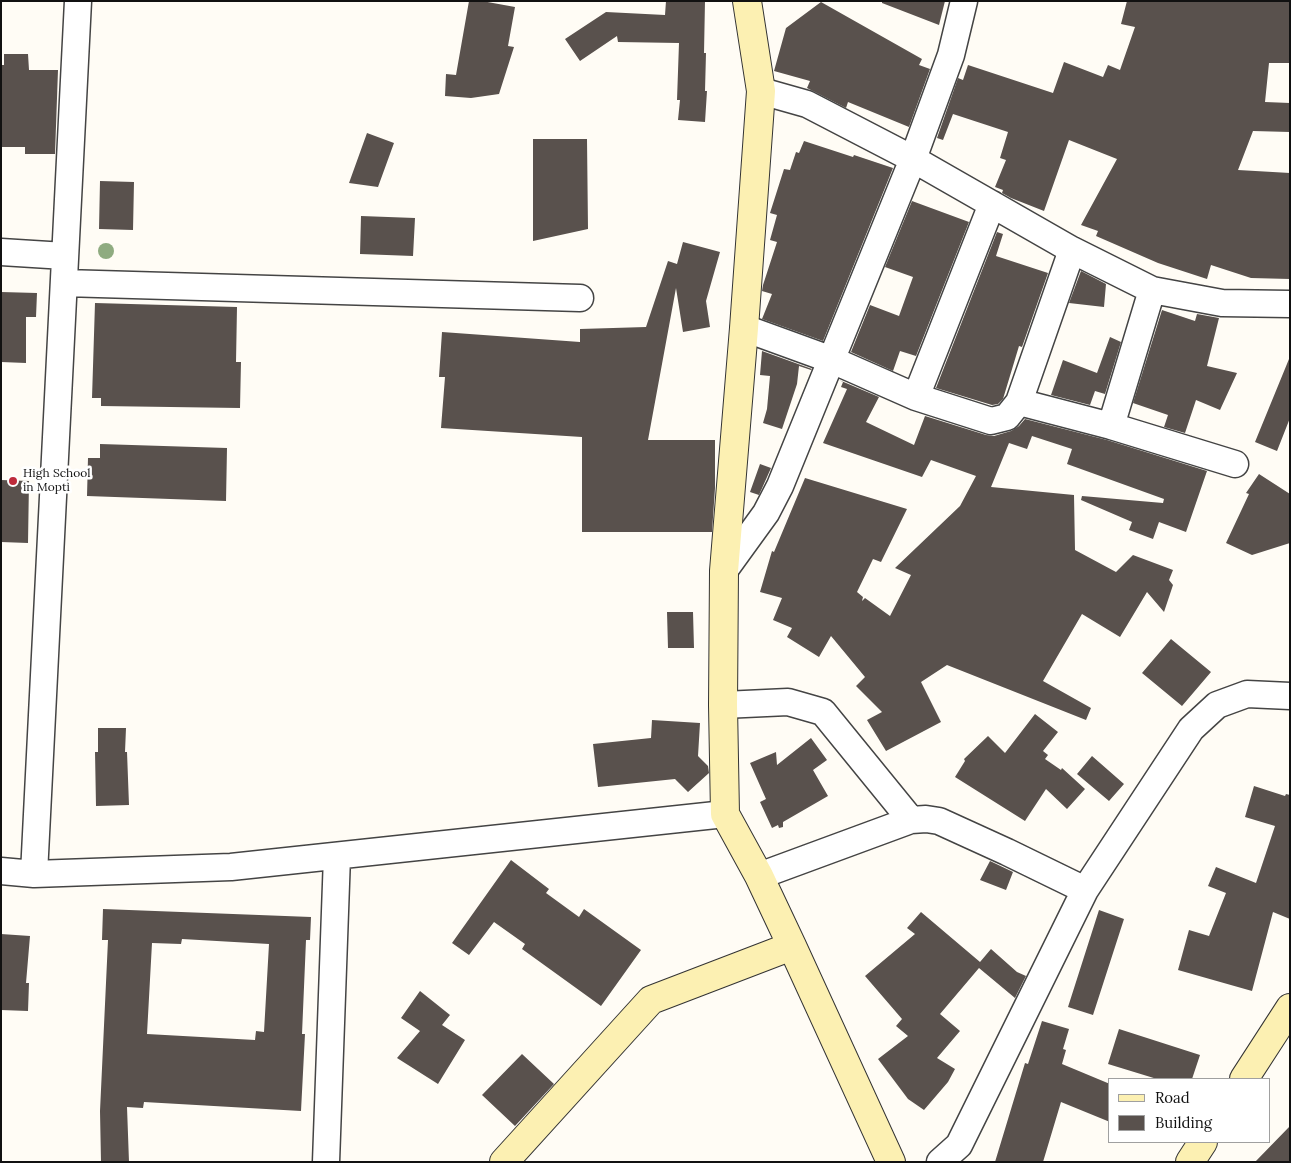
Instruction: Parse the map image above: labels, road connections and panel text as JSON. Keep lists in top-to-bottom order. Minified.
{"places":["High School in Mopti"],"legend":["Road","Building"]}
